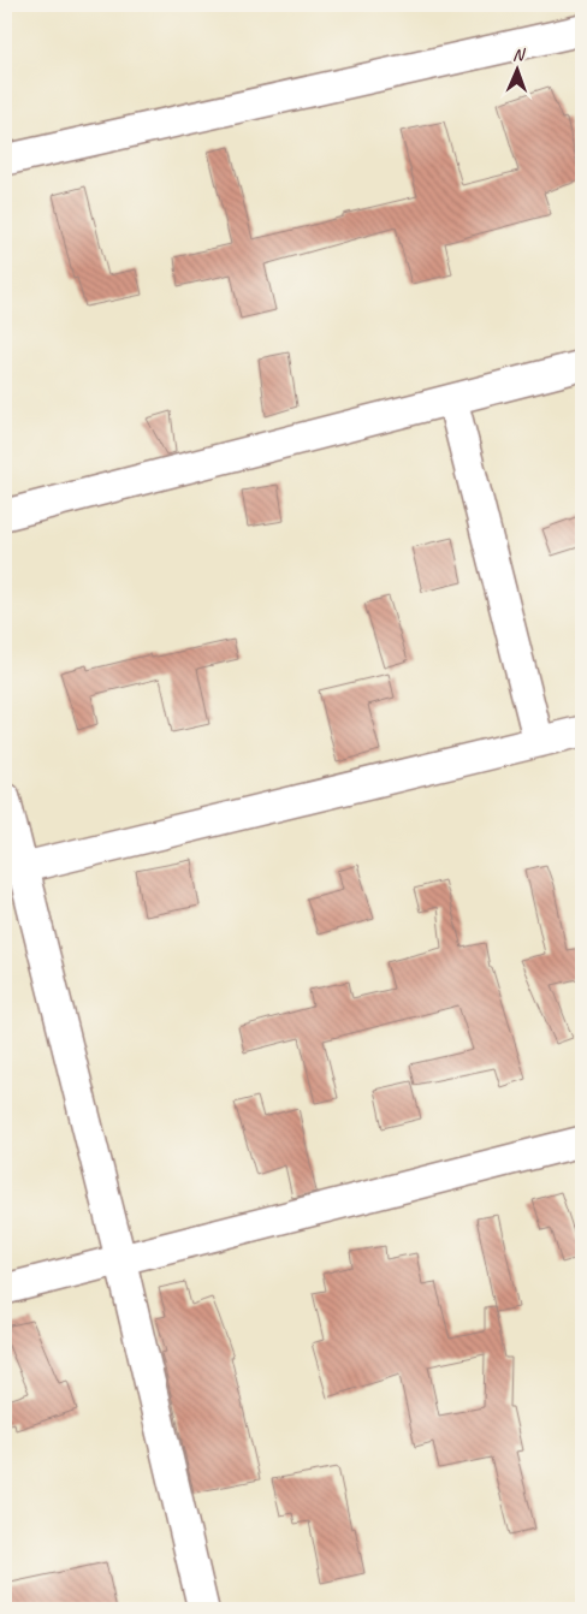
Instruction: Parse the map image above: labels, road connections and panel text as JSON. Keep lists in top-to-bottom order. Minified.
{"north":"top"}
